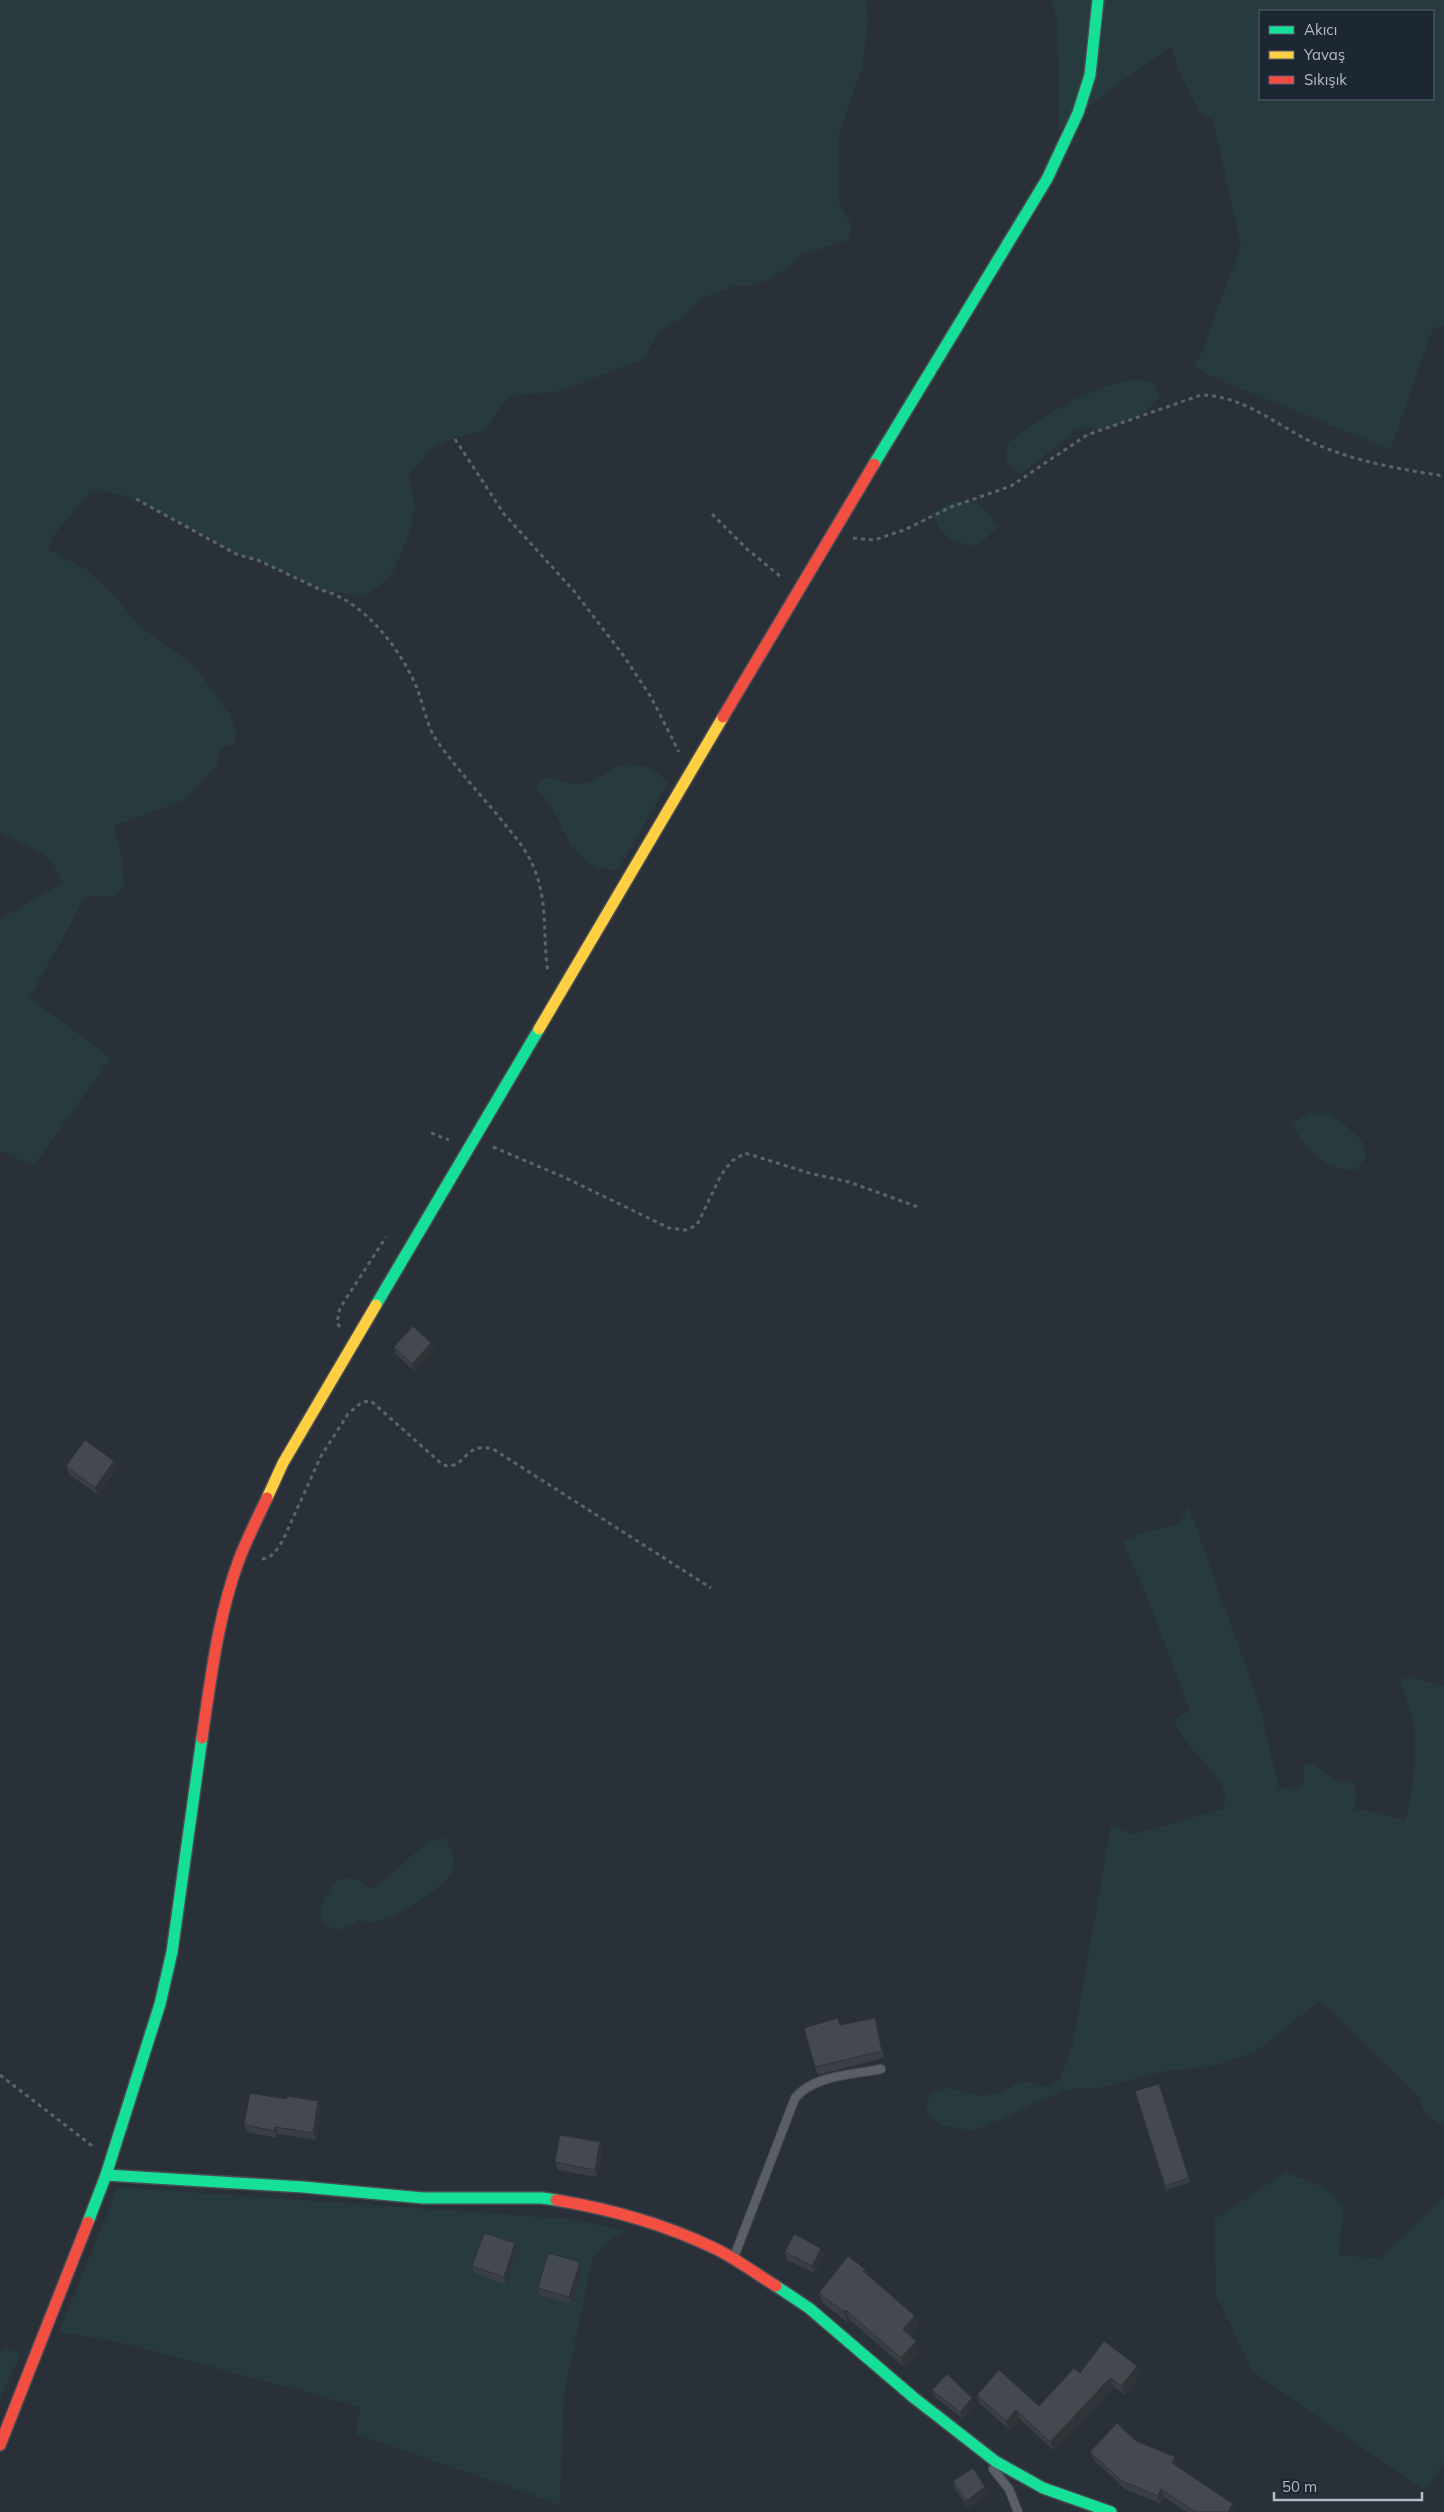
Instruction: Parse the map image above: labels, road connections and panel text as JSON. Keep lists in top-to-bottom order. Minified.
{"legend":["Akıcı","Yavaş","Sıkışık"],"scale_bar":"50 m"}
